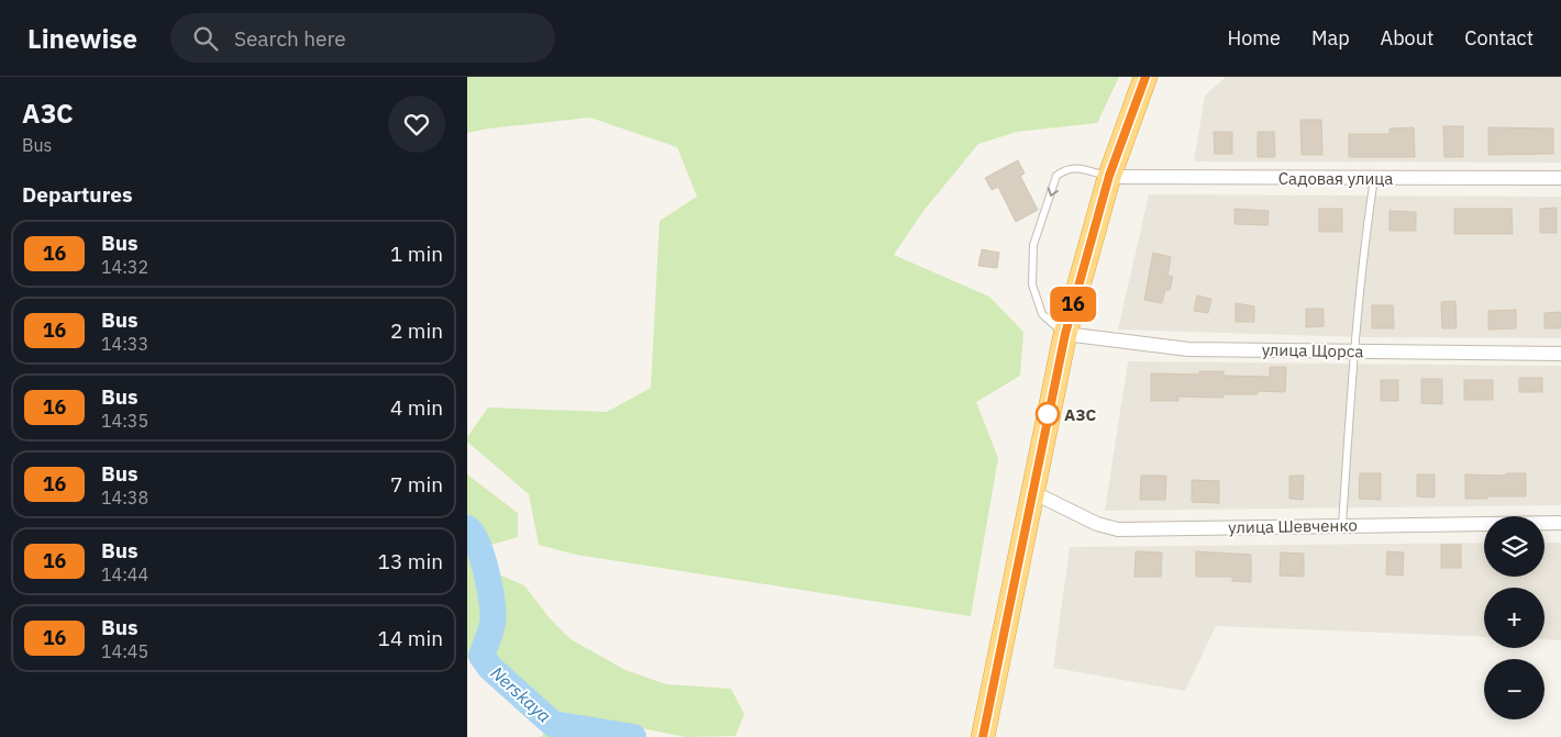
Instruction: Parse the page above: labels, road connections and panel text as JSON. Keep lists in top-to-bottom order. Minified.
{"streets":{"street":["Садовая улица","улица Щорса","улица Шевченко"]},"water":["Nerskaya"],"places":["АЗС"],"lines":["bus line 16"],"page":{"header":"Linewise","search":"Search here","nav":["Home","Map","About","Contact"],"heading":[["АЗС","Bus"],"Departures"],"on_map":"16","list":[{"mark":"16","name":"Bus","note":"14:32","value":"1 min"},{"mark":"16","name":"Bus","note":"14:33","value":"2 min"},{"mark":"16","name":"Bus","note":"14:35","value":"4 min"},{"mark":"16","name":"Bus","note":"14:38","value":"7 min"},{"mark":"16","name":"Bus","note":"14:44","value":"13 min"},{"mark":"16","name":"Bus","note":"14:45","value":"14 min"}],"map_buttons":["+","−"]}}
